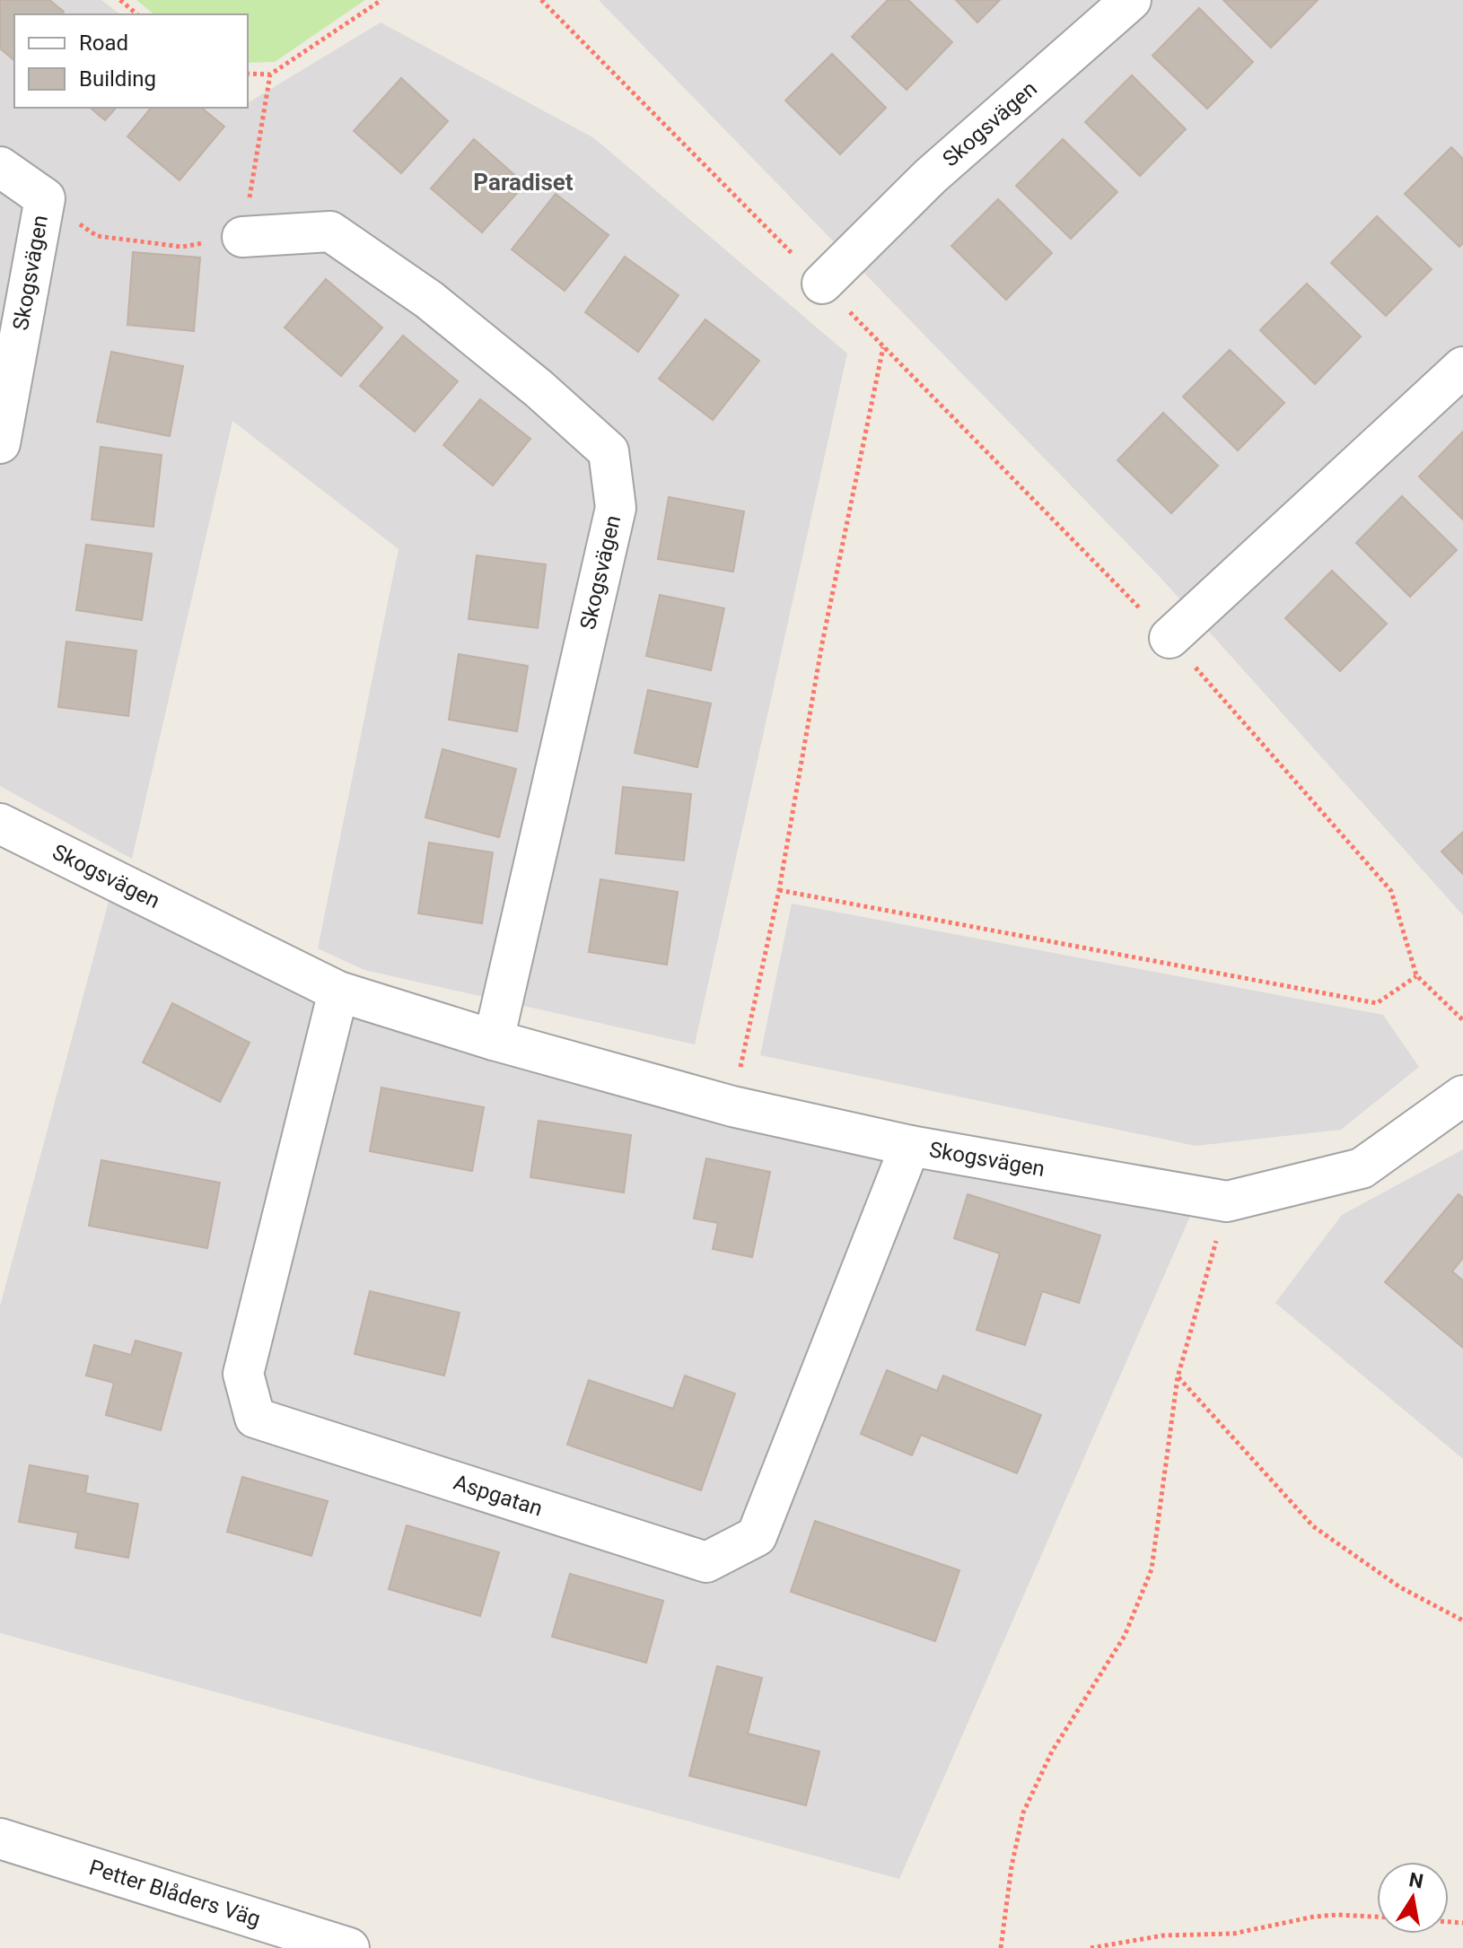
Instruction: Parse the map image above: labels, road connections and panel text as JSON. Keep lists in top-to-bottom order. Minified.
{"streets":{"street":["Skogsvägen","Aspgatan","Petter Blåders Väg"]},"crossings":[["Skogsvägen","Aspgatan"]],"districts":["Paradiset"],"legend":["Road","Building"],"north":"top"}
